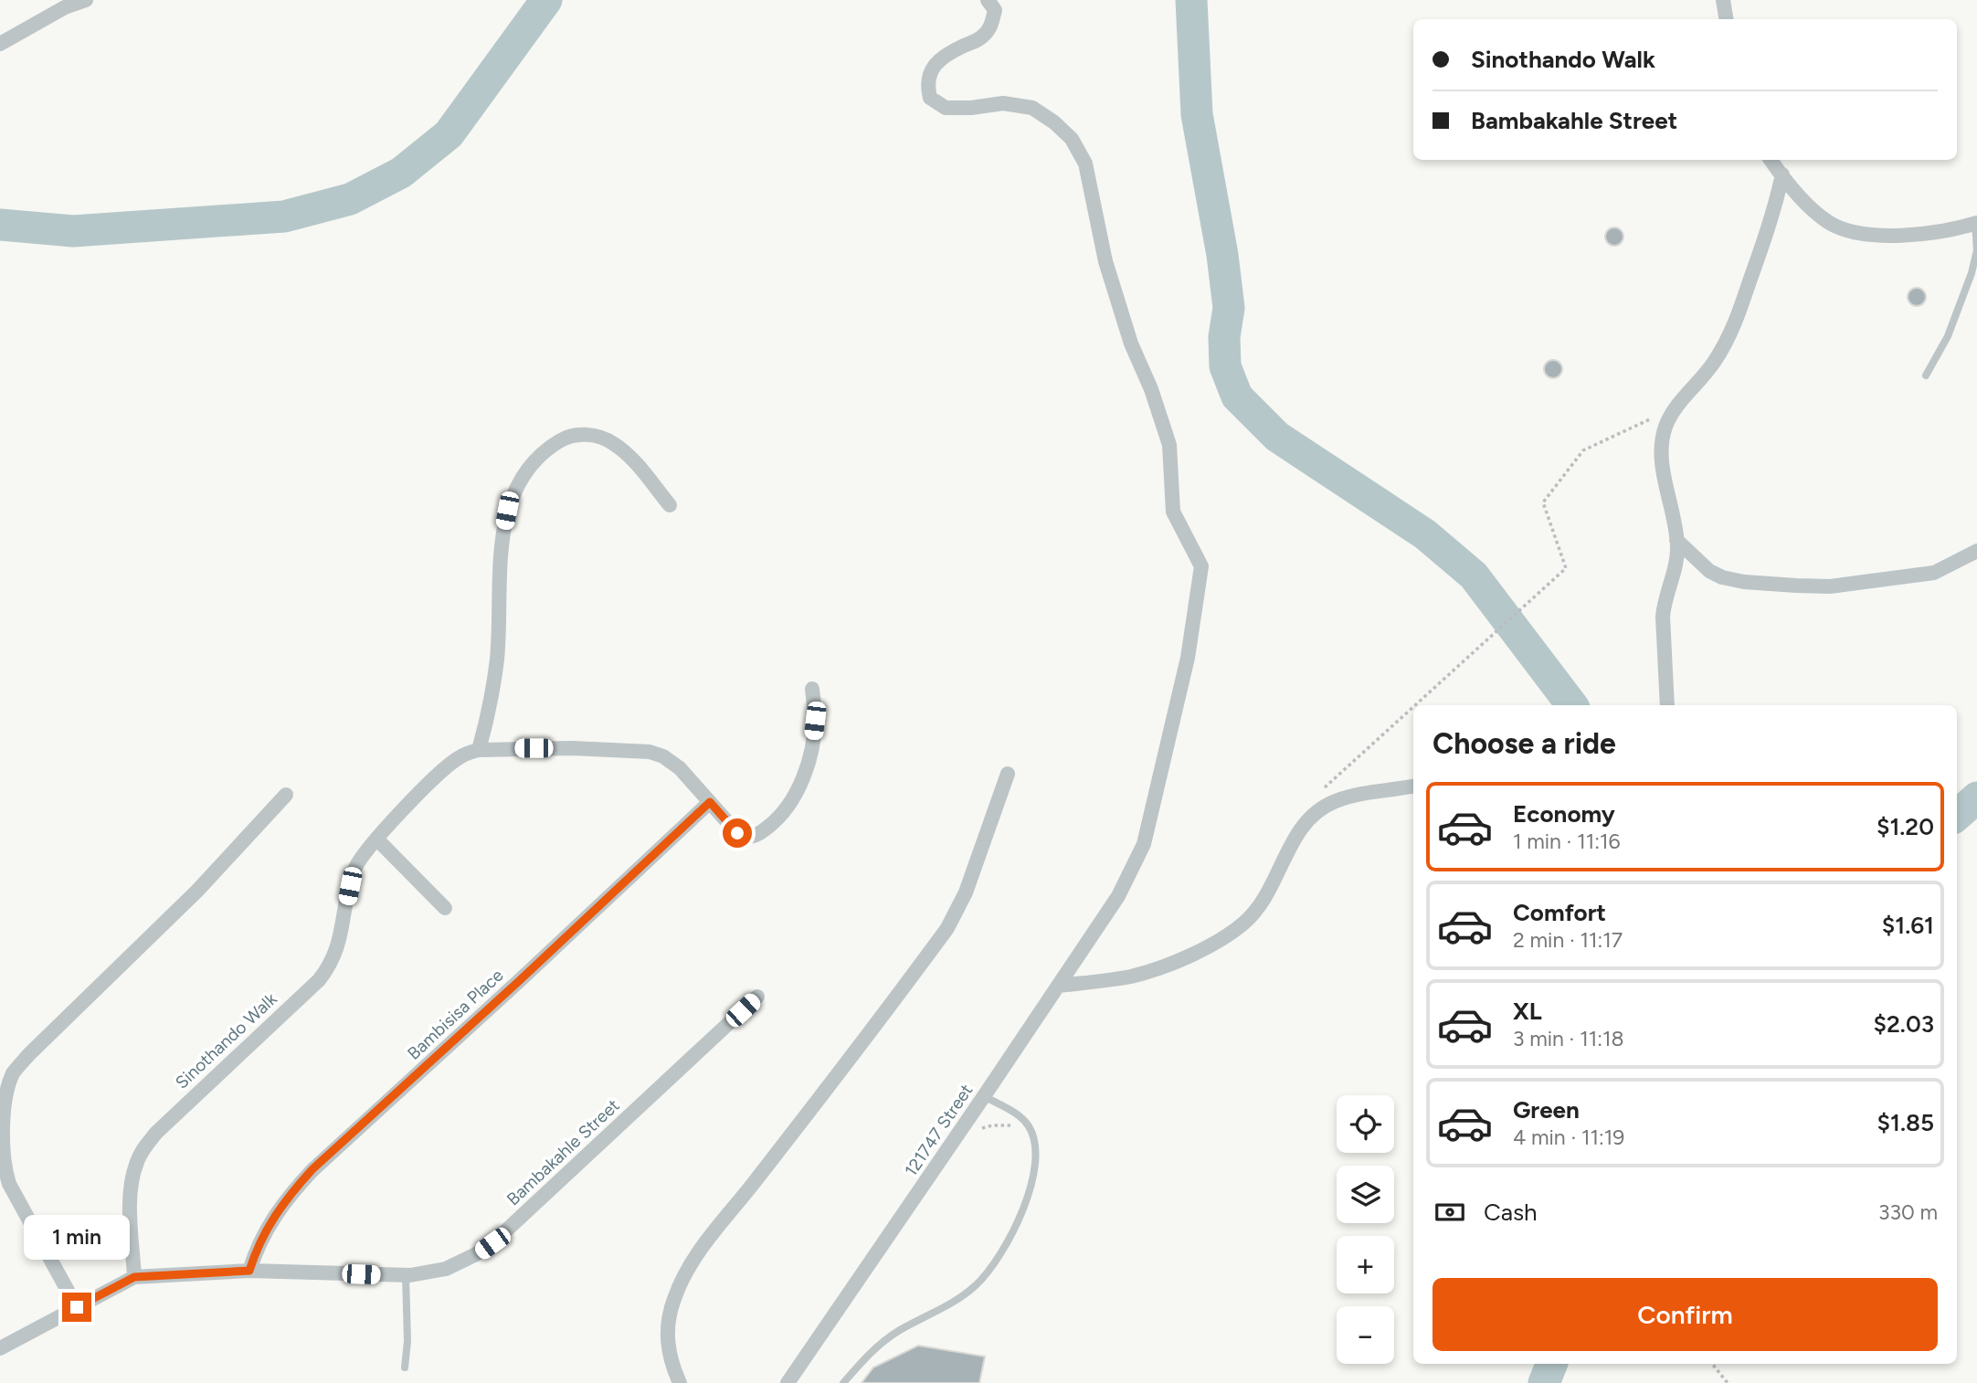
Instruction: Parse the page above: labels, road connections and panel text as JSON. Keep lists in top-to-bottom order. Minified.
{"streets":{"street":["Bambisisa Place","Sinothando Walk","121747 Street","Bambakahle Street"]},"crossings":[["Bambisisa Place","Sinothando Walk"],["Bambisisa Place","Bambakahle Street"],["Sinothando Walk","Bambakahle Street"]],"page":{"banner":["Sinothando Walk","Bambakahle Street"],"heading":"Choose a ride","list":[{"name":"Economy","note":"1 min · 11:16","value":"$1.20"},{"name":"Comfort","note":"2 min · 11:17","value":"$1.61"},{"name":"XL","note":"3 min · 11:18","value":"$2.03"},{"name":"Green","note":"4 min · 11:19","value":"$1.85"}],"map_buttons":["+","−"],"pay":["Cash","330 m"],"bubble":"1 min","buttons":"Confirm"}}
